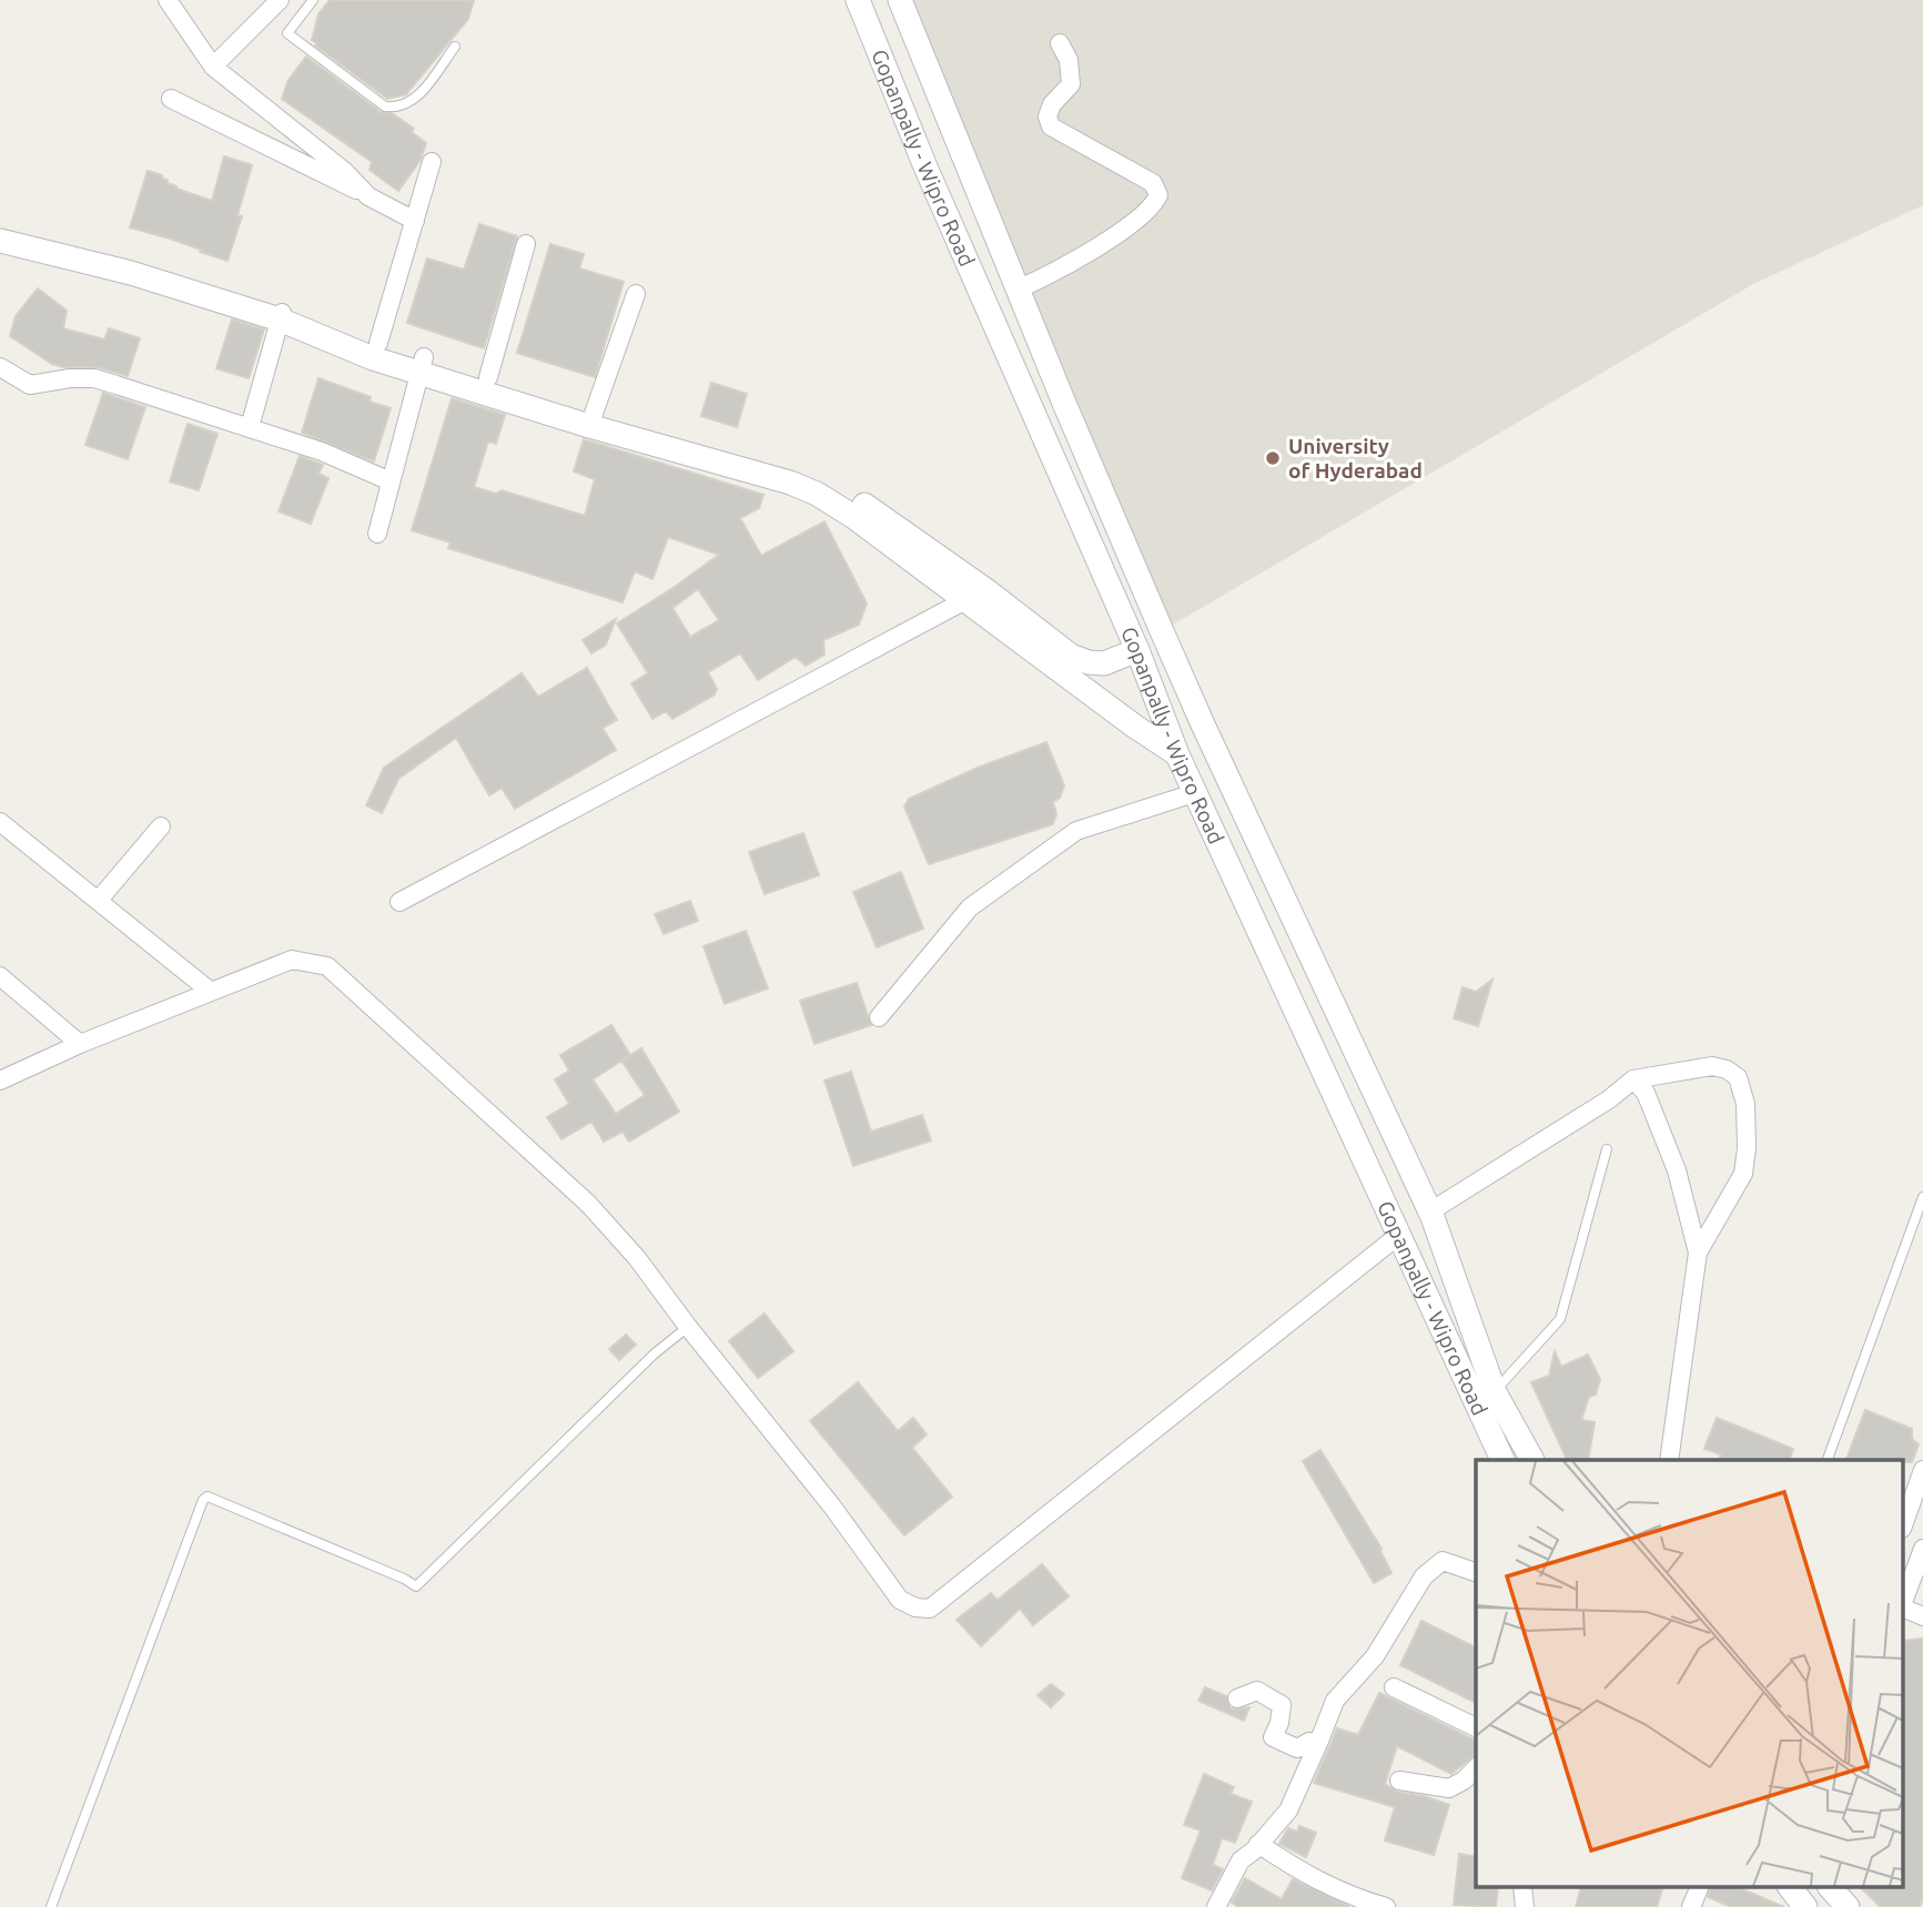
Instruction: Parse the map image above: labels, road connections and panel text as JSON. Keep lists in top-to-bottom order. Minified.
{"streets":{"main road":["Gopanpally - Wipro Road"]},"places":["University of Hyderabad"]}
